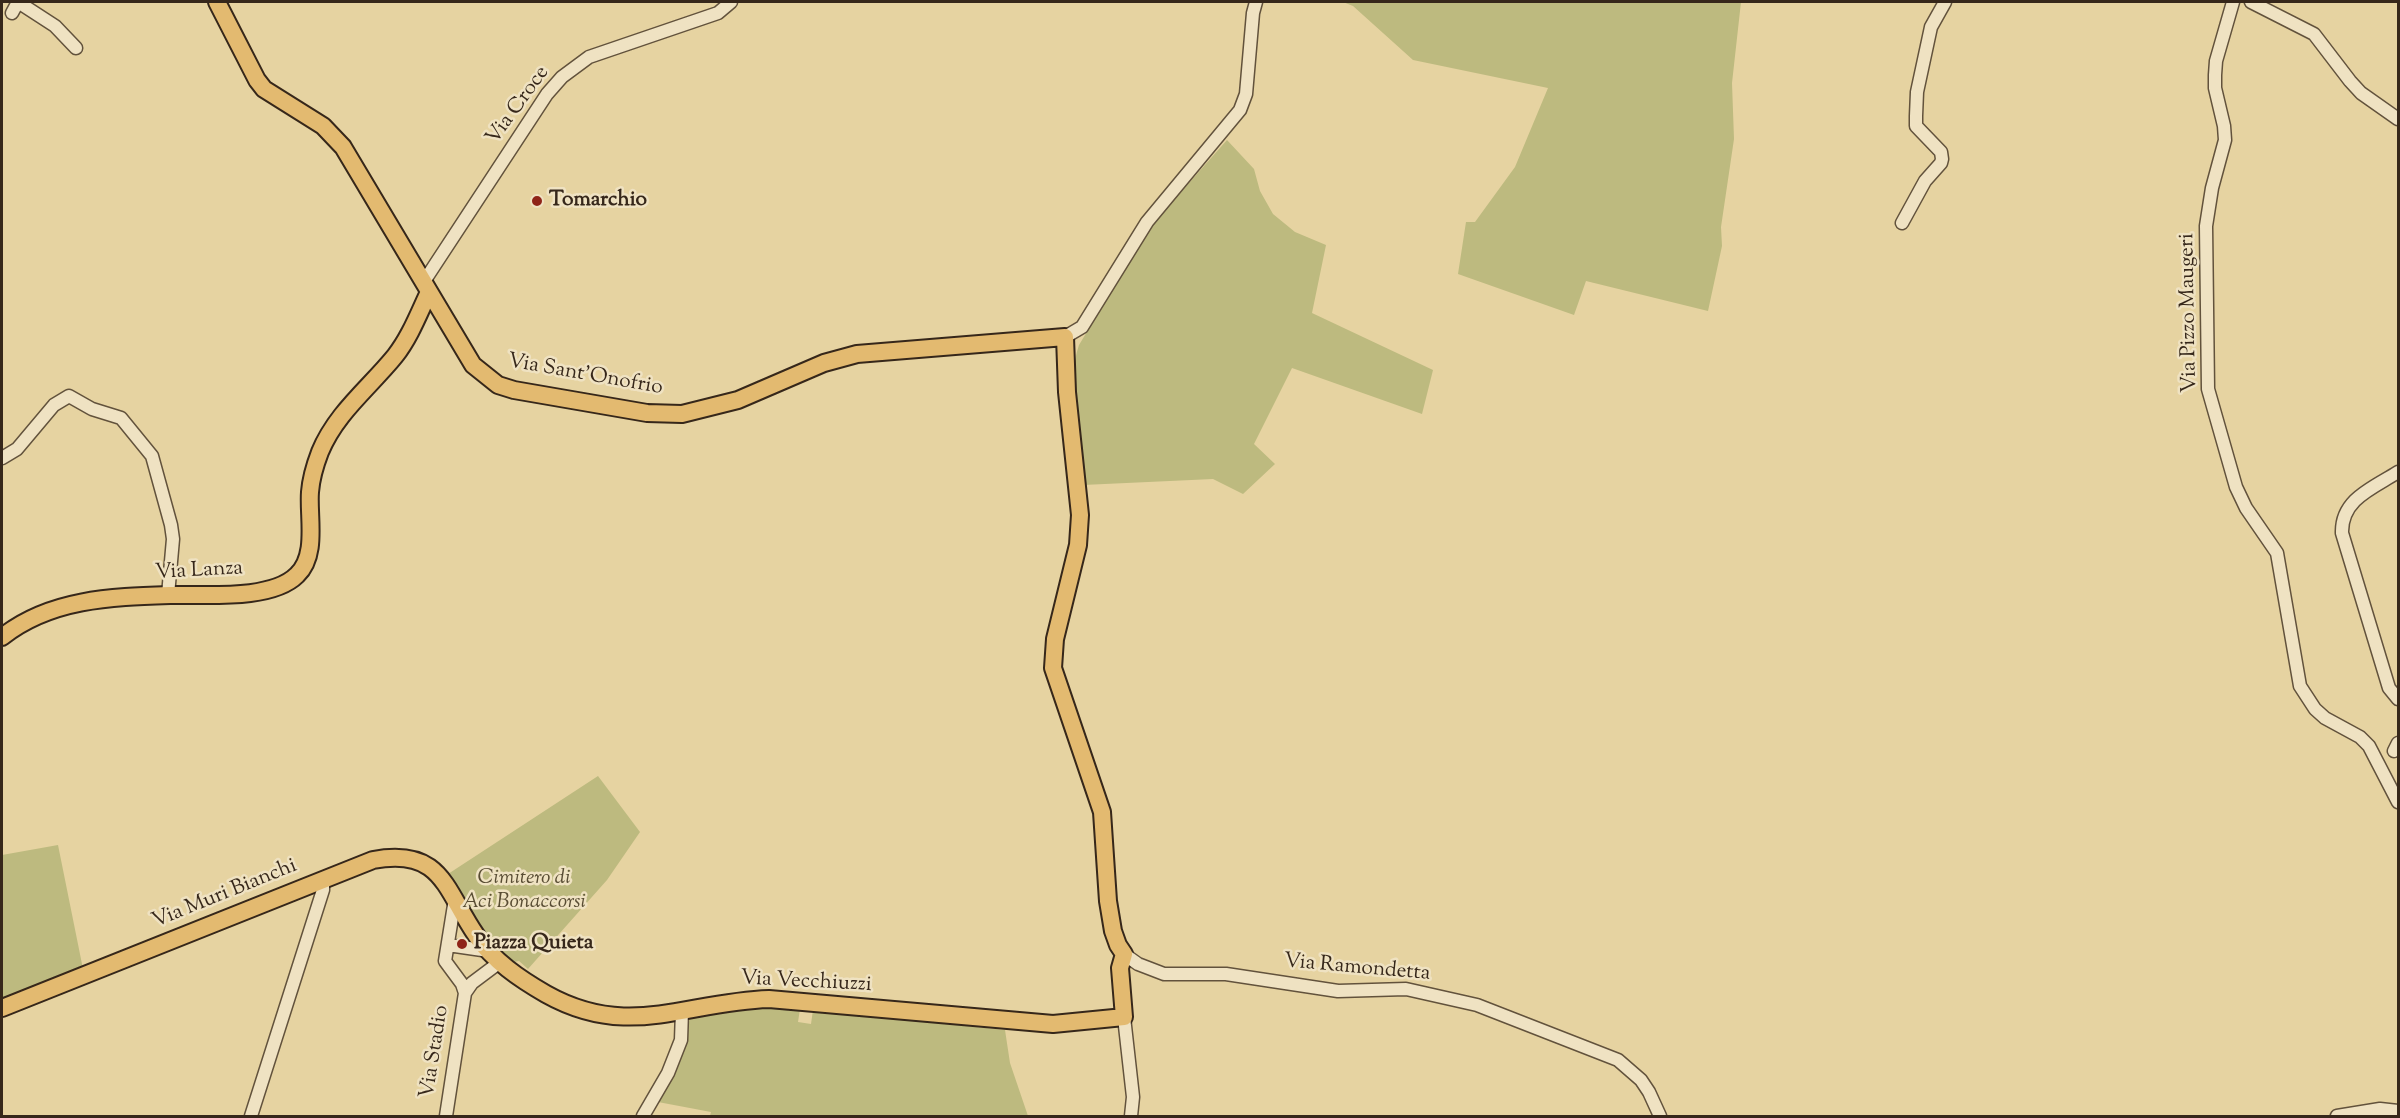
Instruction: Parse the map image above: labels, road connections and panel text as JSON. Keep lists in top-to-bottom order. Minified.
{"streets":{"main road":["Via Sant'Onofrio","Via Lanza","Via Muri Bianchi","Via Vecchiuzzi"],"street":["Via Croce","Via Pizzo Maugeri","Via Ramondetta","Via Stadio"]},"crossings":[["Via Croce","Via Sant'Onofrio"],["Via Croce","Via Lanza"],["Via Sant'Onofrio","Via Lanza"],["Via Muri Bianchi","Via Vecchiuzzi"]],"parks":["Cimitero di Aci Bonaccorsi"],"places":["Tomarchio","Piazza Quieta"]}
